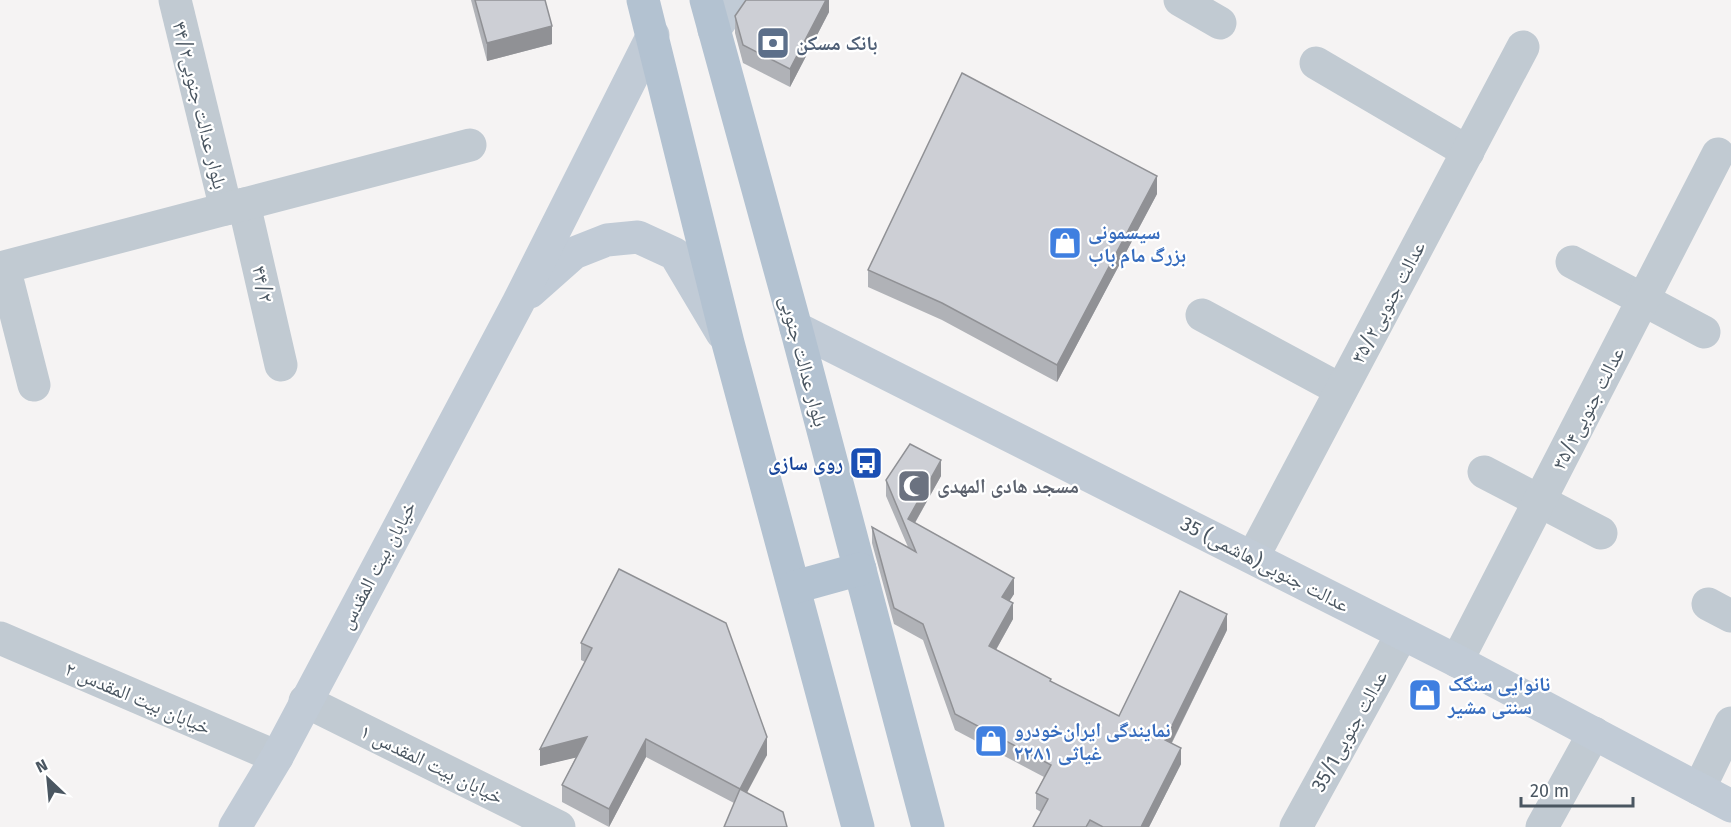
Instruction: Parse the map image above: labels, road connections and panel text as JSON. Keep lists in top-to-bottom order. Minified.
{"streets":{"main road":["بلوار عدالت جنوبی"],"street":["بلوار عدالت جنوبی۴۴/۲","۴۴/۲","عدالت جنوبی۳۵/۲","عدالت جنوبی۳۵/۴","35 عدالت جنوبی(هاشمی)","خیابان بیت المقدس","خیابان بیت المقدس ۲","35/1عدالت جنوبی","خیابان بیت المقدس ۱"]},"crossings":[["بلوار عدالت جنوبی۴۴/۲","۴۴/۲"],["عدالت جنوبی۳۵/۲","35 عدالت جنوبی(هاشمی)"],["بلوار عدالت جنوبی","35 عدالت جنوبی(هاشمی)"],["عدالت جنوبی۳۵/۴","35 عدالت جنوبی(هاشمی)"],["35 عدالت جنوبی(هاشمی)","35/1عدالت جنوبی"],["خیابان بیت المقدس","خیابان بیت المقدس ۲"],["خیابان بیت المقدس","خیابان بیت المقدس ۱"]],"places":{"bank":["بانک مسکن"],"shop":["سیسمونی بزرگ مام باب","نانوایی سنگک سنتی مشیر","نمایندگی ایران‌خودرو غیاثی ۲۲۸۱"],"bus stop":["روی سازی"],"mosque":["مسجد هادی المهدی"]},"scale_bar":"20 m","north":"top left"}
